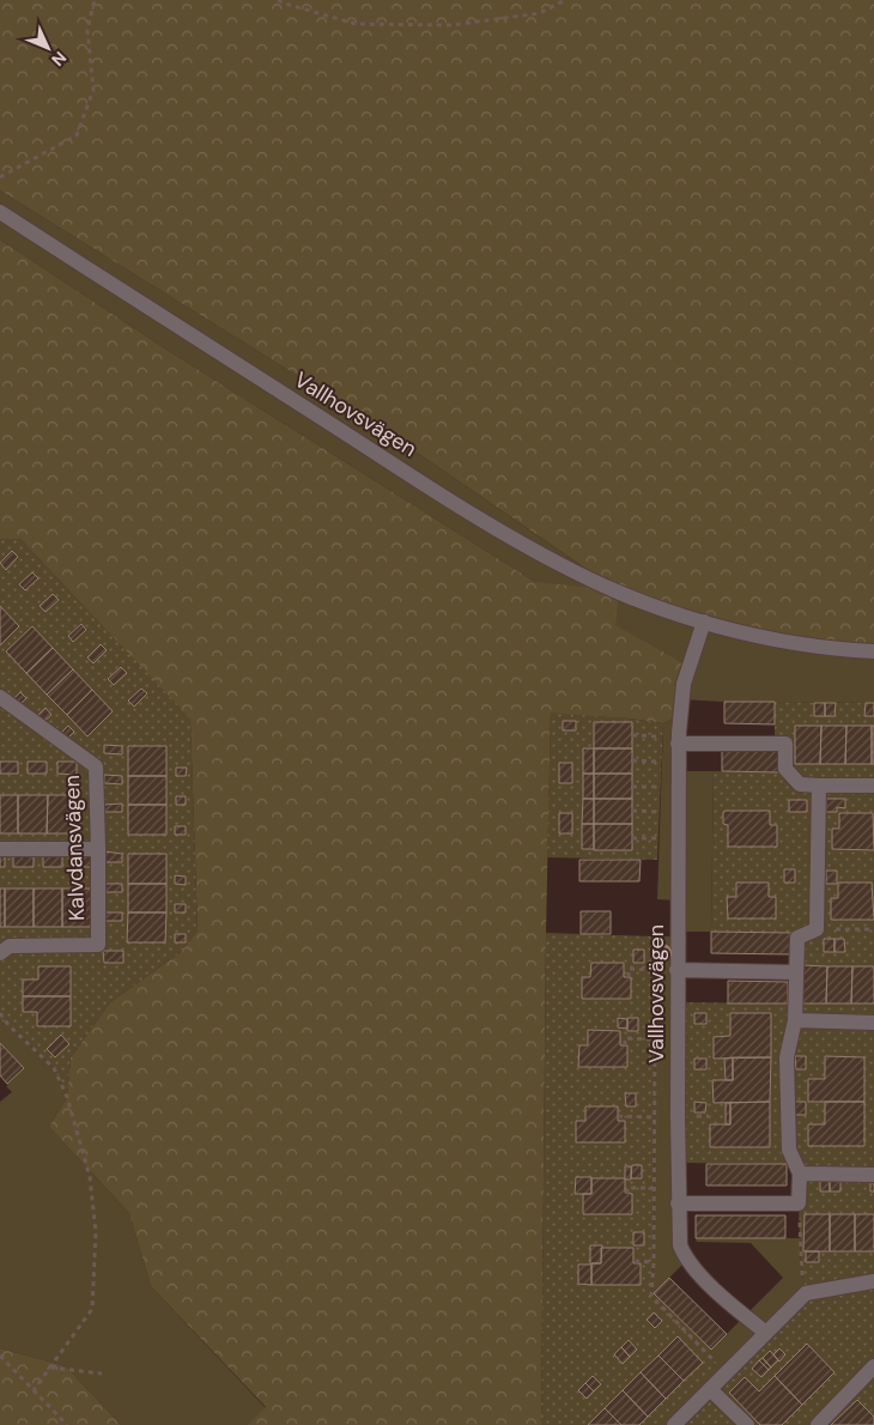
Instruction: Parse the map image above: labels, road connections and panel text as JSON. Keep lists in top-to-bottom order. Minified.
{"streets":{"street":["Vallhovsvägen","Kalvdansvägen"]},"north":"bottom right"}
